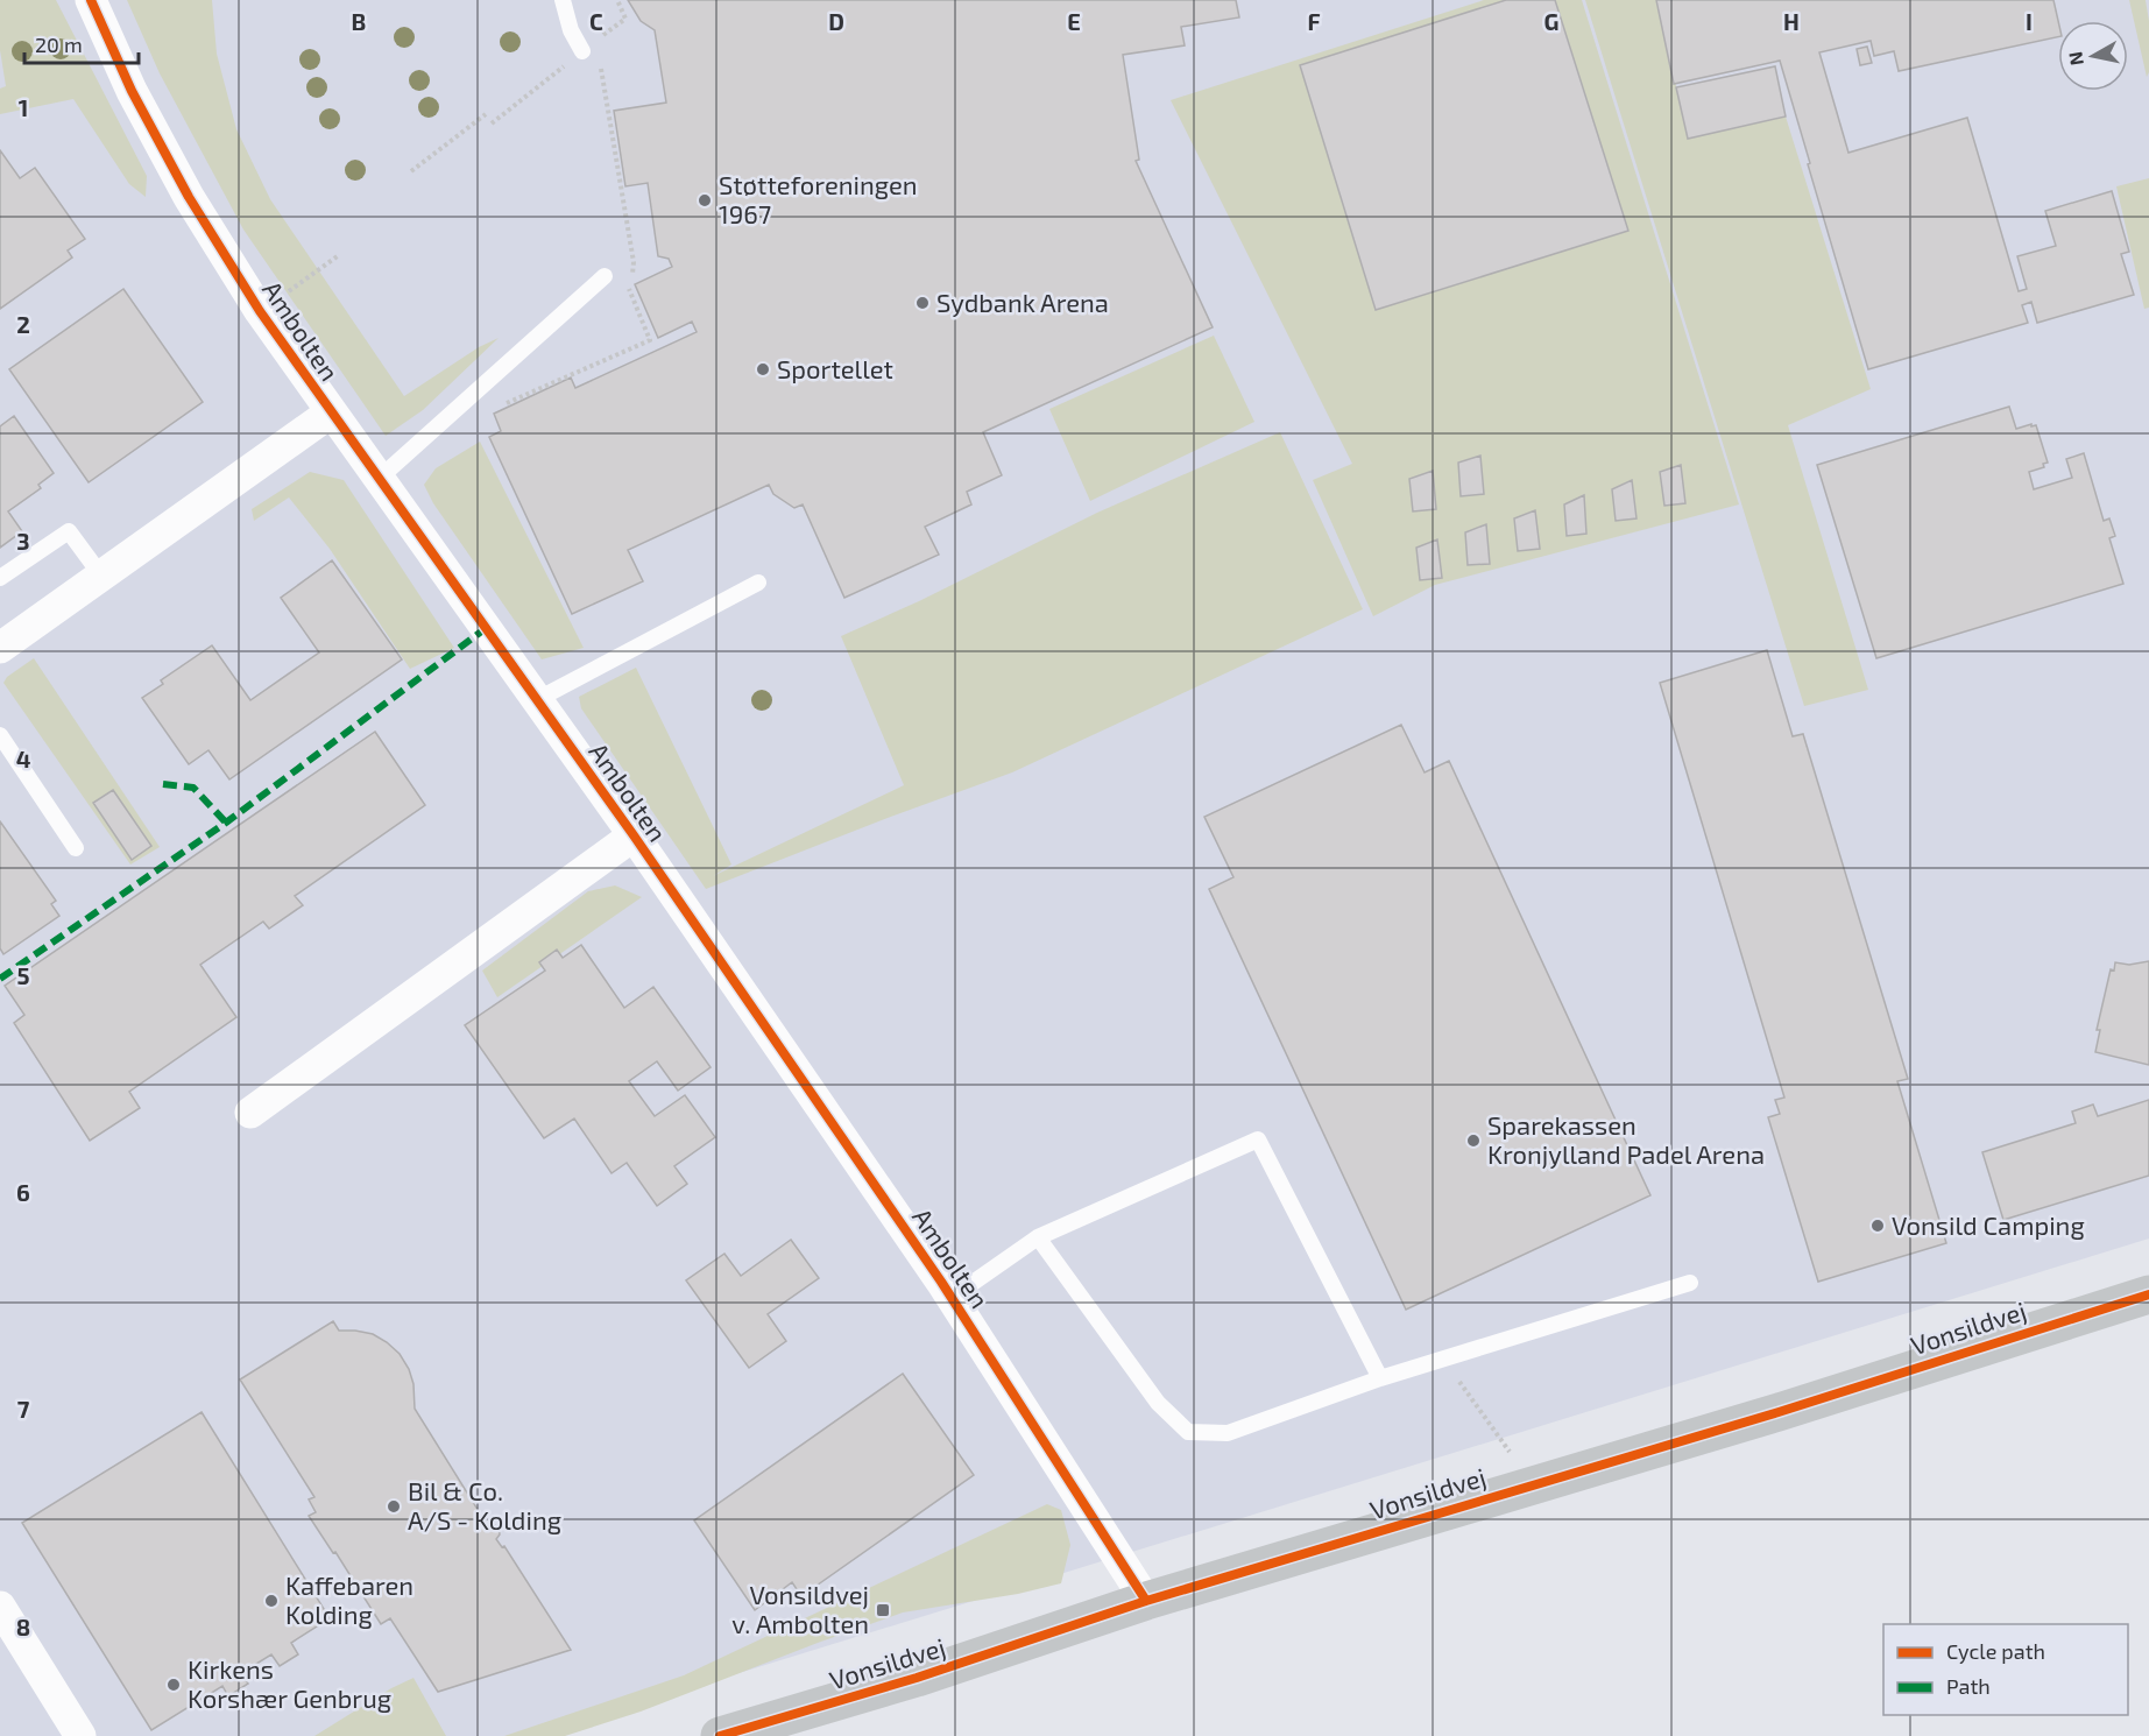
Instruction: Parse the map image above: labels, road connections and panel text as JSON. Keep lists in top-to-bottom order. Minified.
{"streets":{"main road":["Vonsildvej"],"street":["Ambolten"]},"crossings":[["Ambolten","Vonsildvej"]],"places":{"other":["Støtteforeningen 1967","Sydbank Arena","Sportellet","Sparekassen Kronjylland Padel Arena","Vonsild Camping","Bil & Co. A/S - Kolding","Kaffebaren Kolding","Kirkens Korshær Genbrug"],"transit":["Vonsildvej v. Ambolten"]},"legend":["Cycle path","Path"],"scale_bar":"20 m","north":"left","grid":{"columns":["B","C","D","E","F","G","H","I"],"rows":["1","2","3","4","5","6","7","8"]}}
